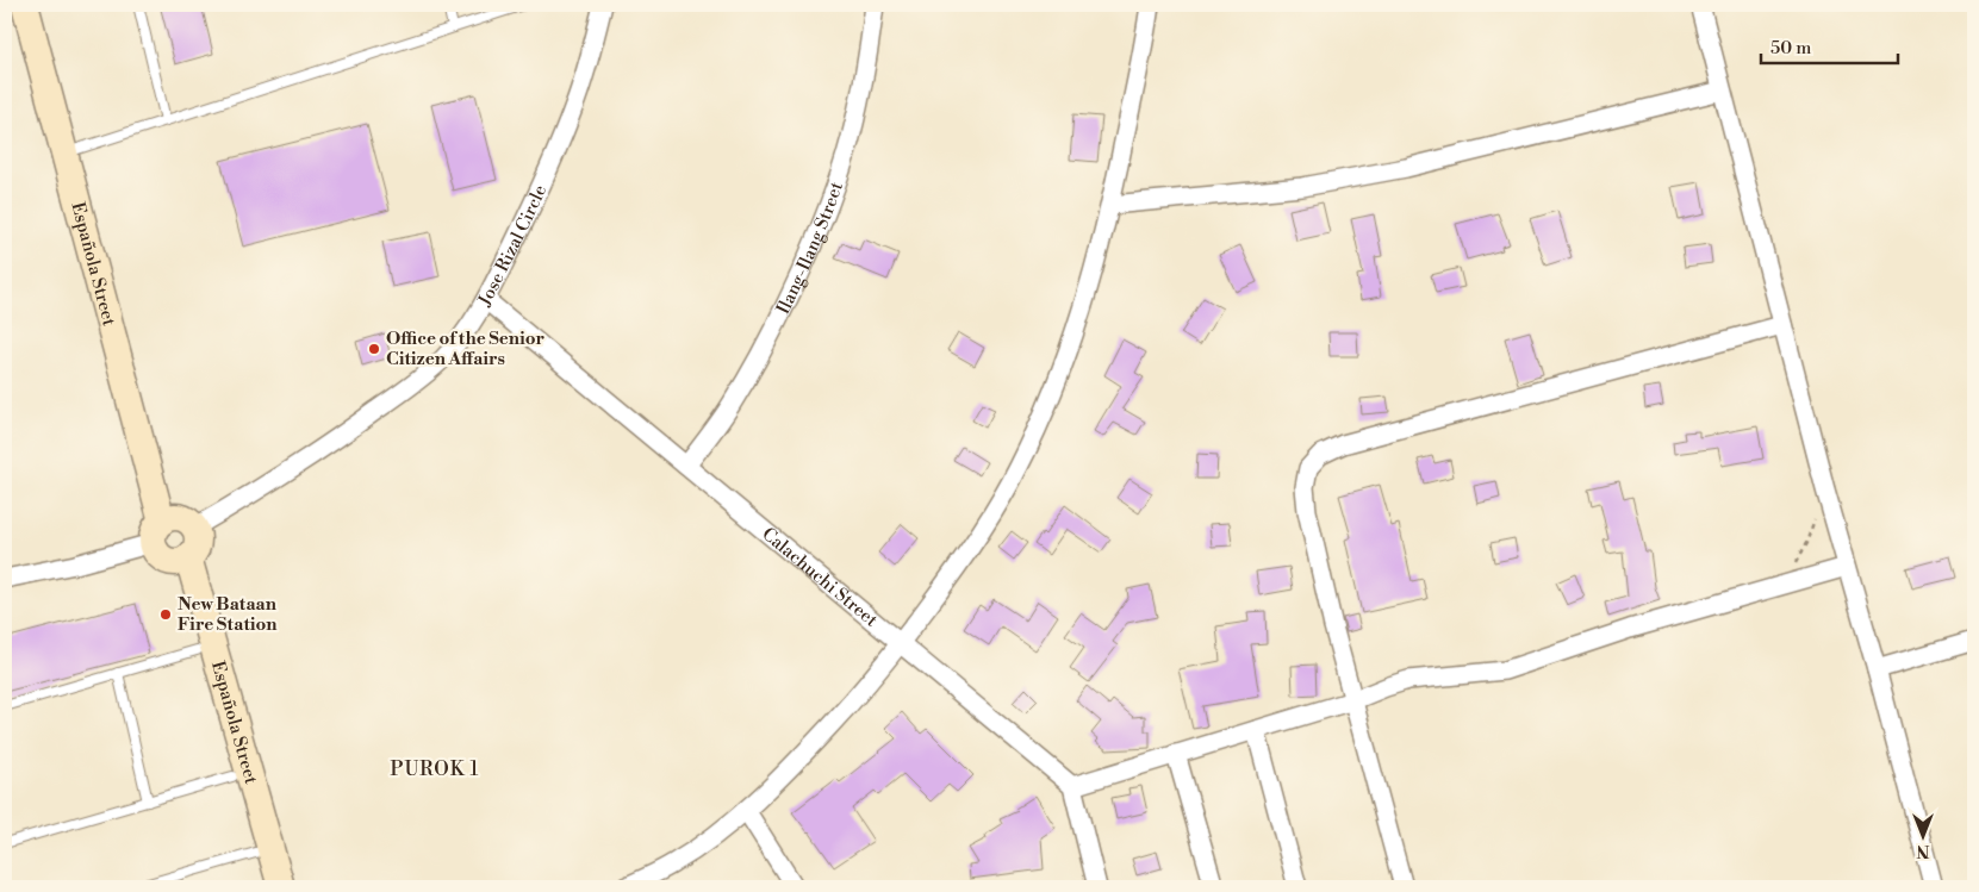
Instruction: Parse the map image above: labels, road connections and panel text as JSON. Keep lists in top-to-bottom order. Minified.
{"streets":{"street":["Jose Rizal Circle","Ilang-Ilang Street","Española Street","Calachuchi Street"]},"crossings":[["Jose Rizal Circle","Española Street"],["Jose Rizal Circle","Calachuchi Street"],["Ilang-Ilang Street","Calachuchi Street"]],"districts":["PUROK 1"],"places":["Office of the Senior Citizen Affairs","New Bataan Fire Station"],"scale_bar":"50 m","north":"bottom"}
